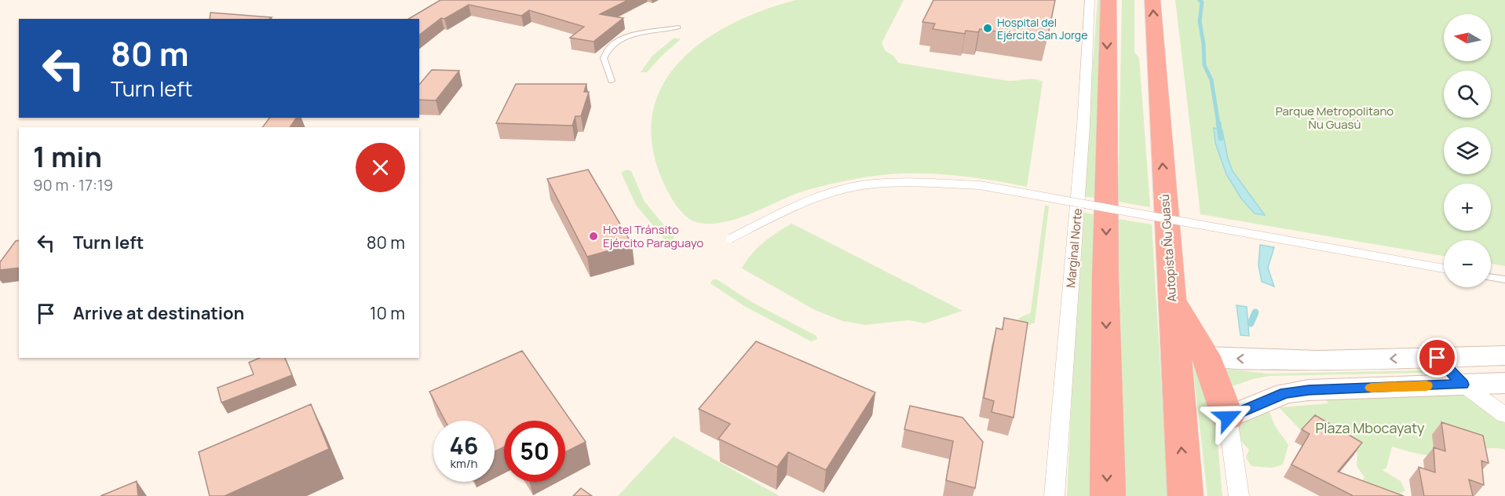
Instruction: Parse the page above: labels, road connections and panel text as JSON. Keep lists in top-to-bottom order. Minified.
{"streets":{"highway":["Autopista Ñu Guasú"],"street":["Marginal Norte"]},"parks":["Parque Metropolitano Ñu Guasú","Plaza Mbocayaty"],"places":["Hospital del Ejército San Jorge","Hotel Tránsito Ejército Paraguayo"],"north":"left","page":{"map_buttons":["+","−"],"turn":["80 m","Turn left"],"heading":["1 min","90 m · 17:19"],"list":[{"name":"Turn left","value":"80 m"},{"name":"Arrive at destination","value":"10 m"}],"speed":"46 km/h","limit":"50"}}
